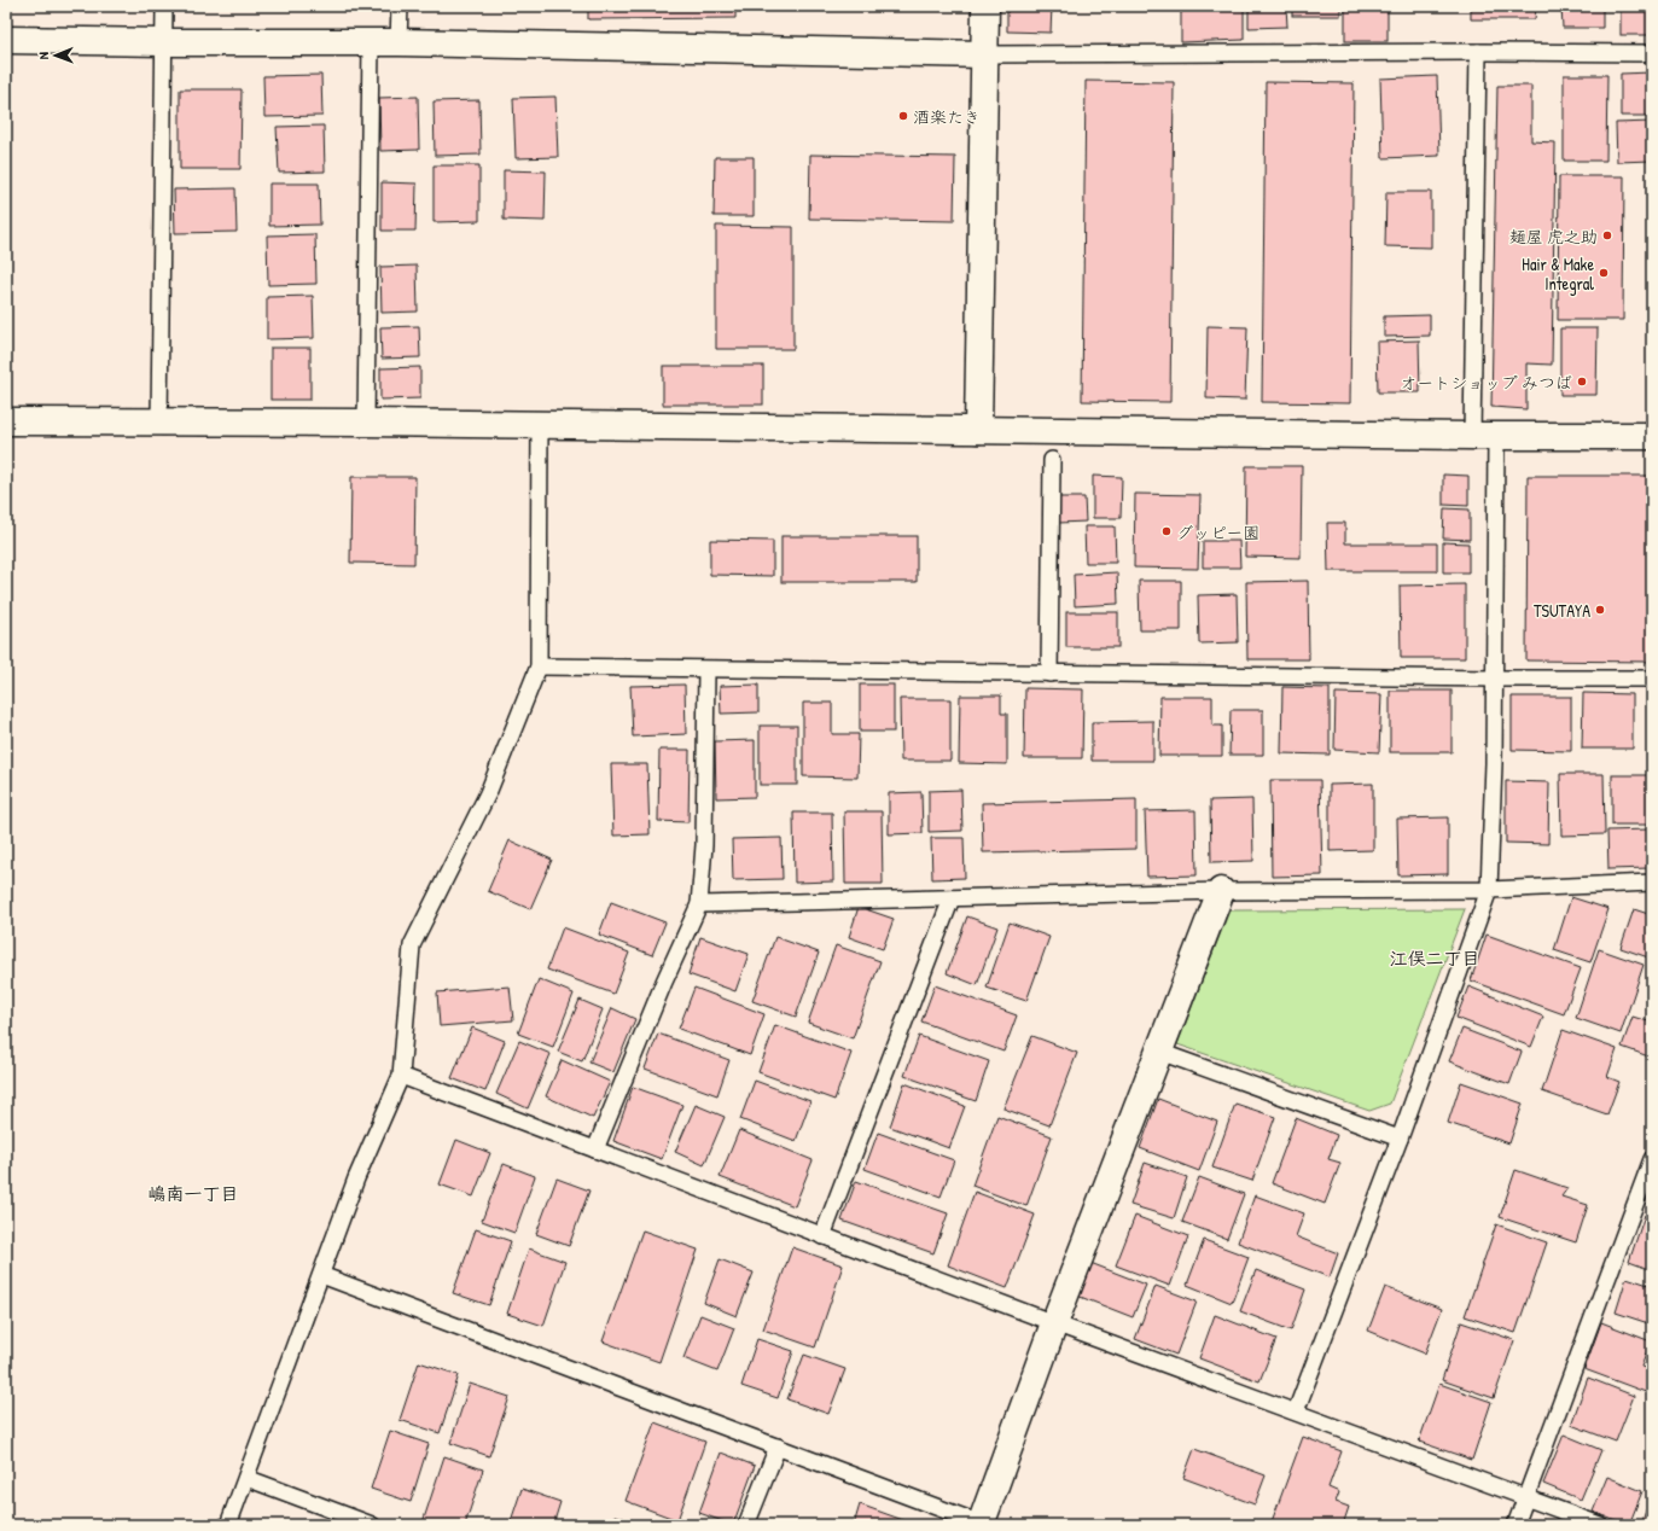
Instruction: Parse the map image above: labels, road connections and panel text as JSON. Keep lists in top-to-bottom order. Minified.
{"districts":["江俣二丁目","嶋南一丁目"],"places":["酒楽たき","麺屋 虎之助","Hair & Make Integral","オートショップ みつば","グッピー園","TSUTAYA"],"north":"left"}
